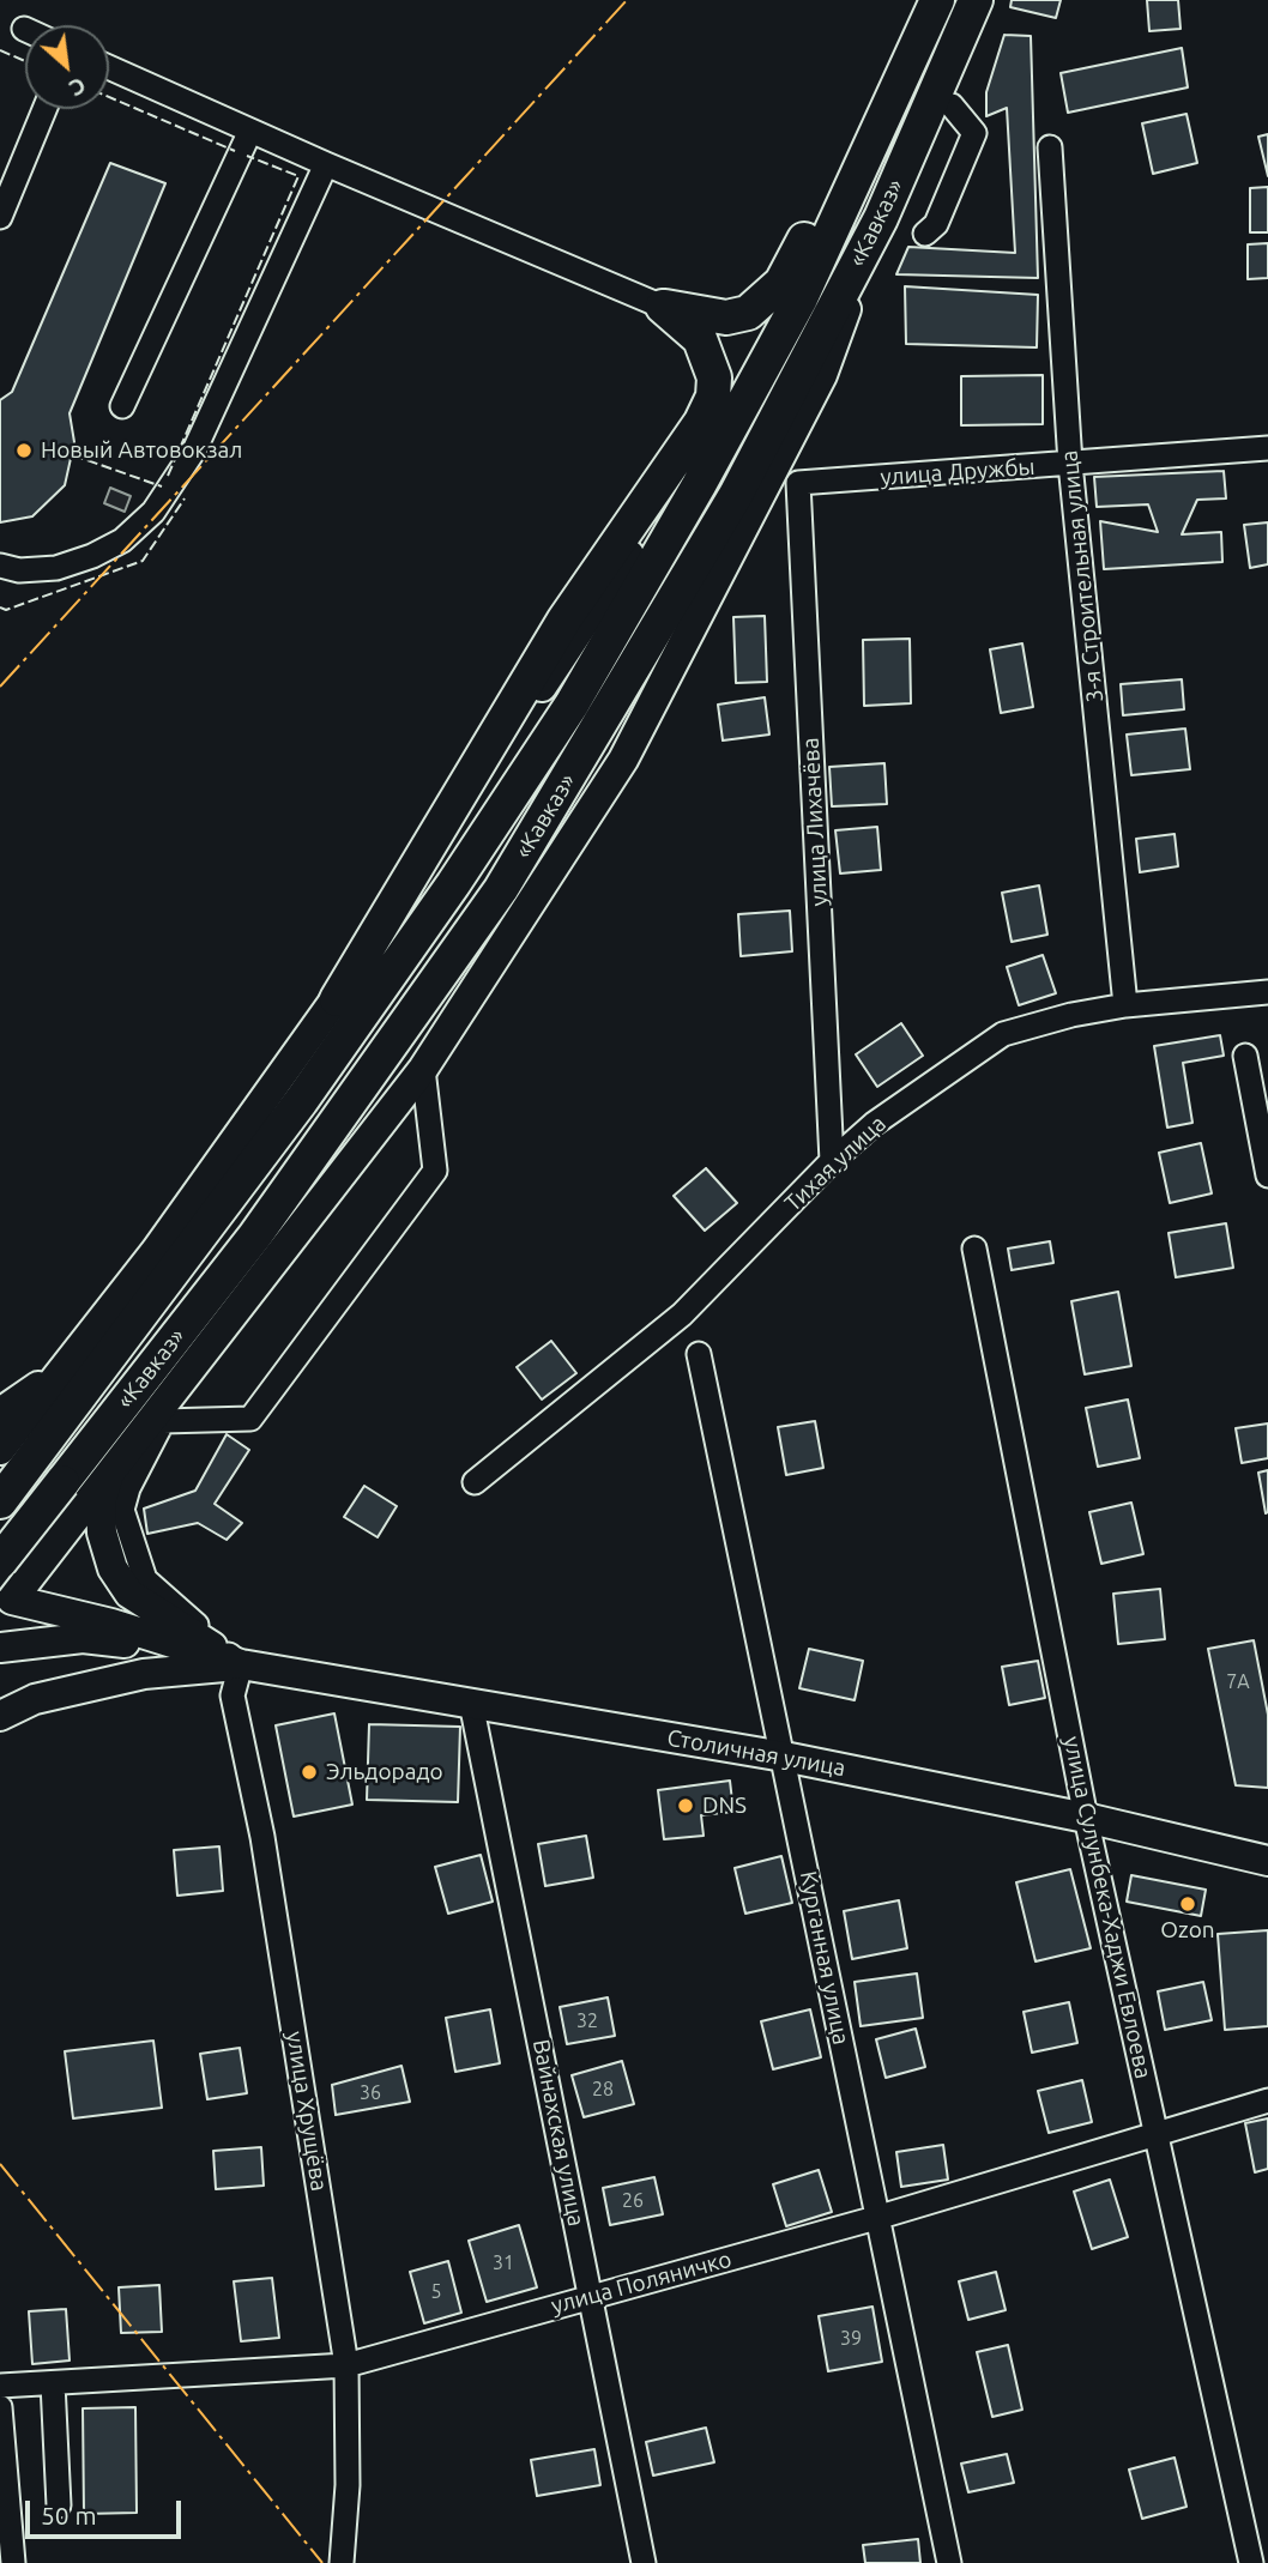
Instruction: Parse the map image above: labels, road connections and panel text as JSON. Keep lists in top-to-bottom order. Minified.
{"streets":{"highway":["«Кавказ»"],"main road":["Столичная улица"],"street":["улица Дружбы","3-я Строительная улица","улица Лихачёва","Тихая улица","улица Сулунбека-Хаджи Евлоева","Курганная улица","улица Хрущёва","Вайнахская улица","улица Поляничко"]},"crossings":[["улица Дружбы","3-я Строительная улица"],["улица Дружбы","улица Лихачёва"],["3-я Строительная улица","Тихая улица"],["улица Лихачёва","Тихая улица"],["Столичная улица","улица Сулунбека-Хаджи Евлоева"],["Столичная улица","Курганная улица"],["Столичная улица","улица Хрущёва"],["Столичная улица","Вайнахская улица"],["улица Сулунбека-Хаджи Евлоева","улица Поляничко"],["Курганная улица","улица Поляничко"],["улица Хрущёва","улица Поляничко"],["Вайнахская улица","улица Поляничко"]],"places":["Новый Автовокзал","Эльдорадо","DNS","Ozon"],"house_numbers":["7А","32","28","36","26","31","5","39"],"scale_bar":"50 m","north":"bottom right"}
